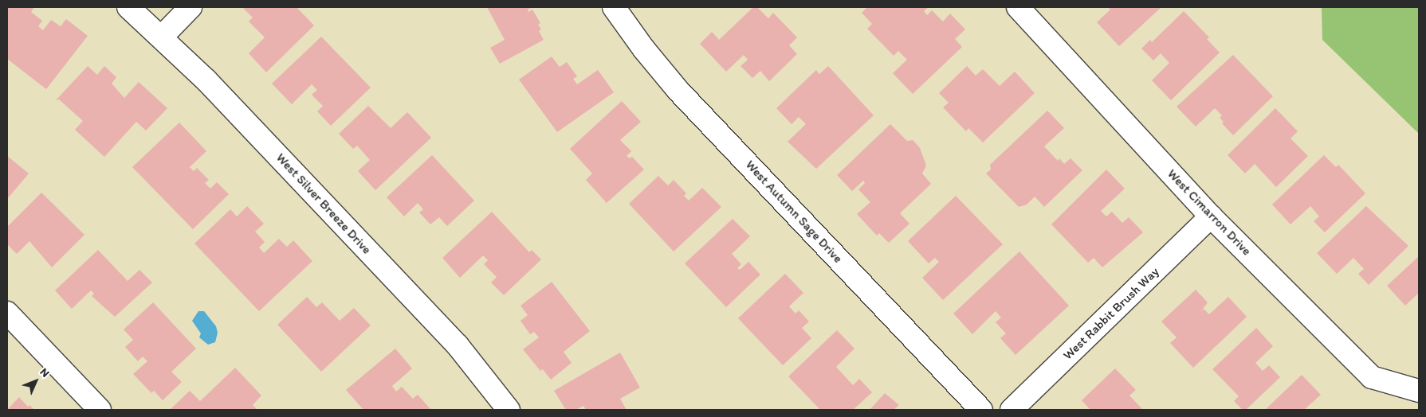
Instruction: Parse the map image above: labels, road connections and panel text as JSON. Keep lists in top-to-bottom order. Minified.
{"streets":{"street":["West Silver Breeze Drive","West Autumn Sage Drive","West Cimarron Drive","West Rabbit Brush Way"]},"crossings":[["West Cimarron Drive","West Rabbit Brush Way"]],"north":"top right"}
